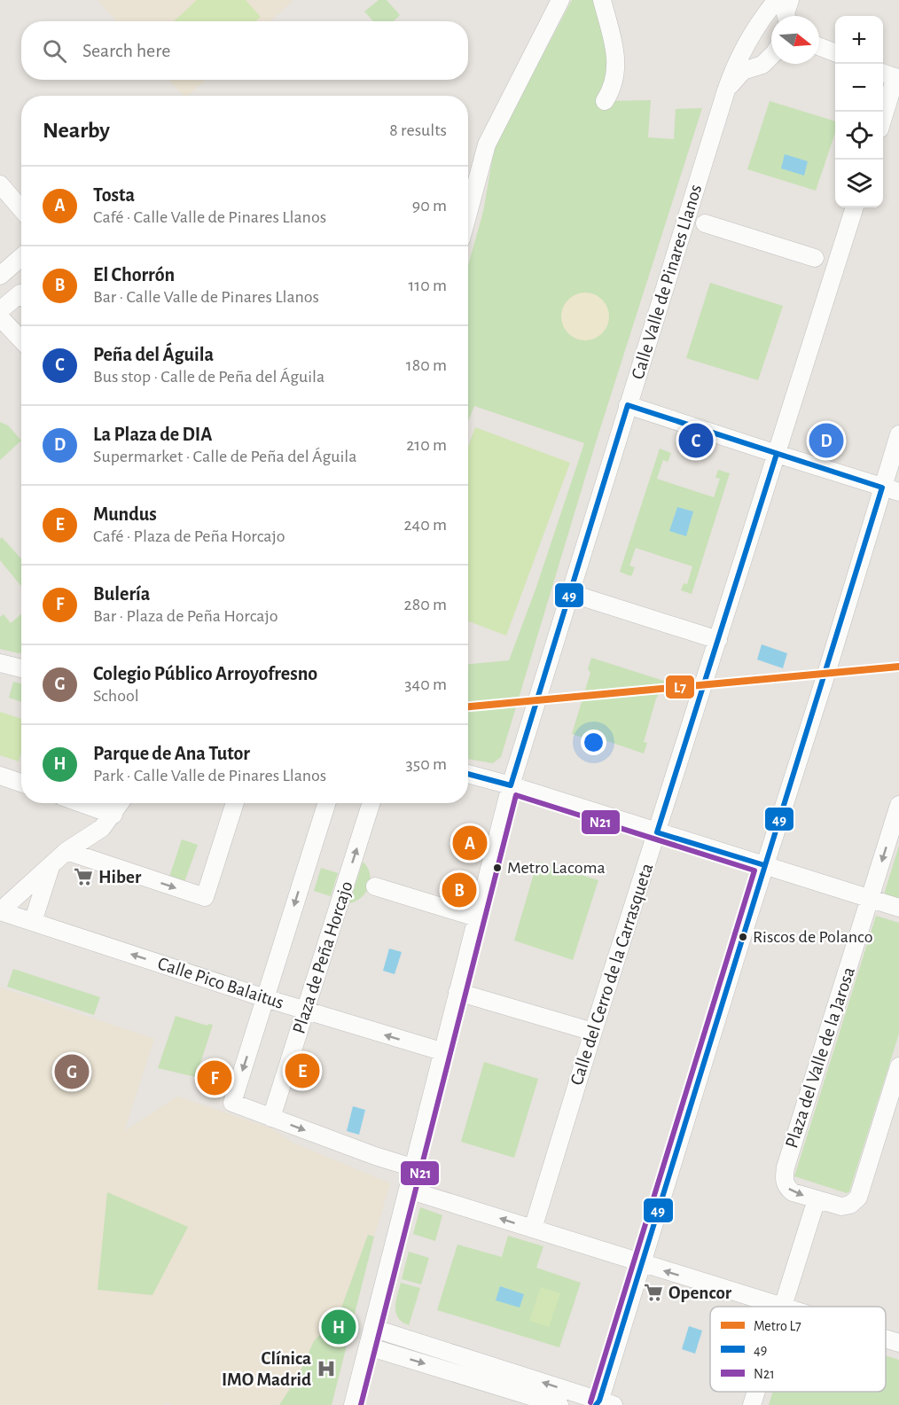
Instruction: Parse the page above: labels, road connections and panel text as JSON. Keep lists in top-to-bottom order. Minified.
{"streets":{"street":["Calle Valle de Pinares Llanos","Plaza de Peña Horcajo","Calle del Cerro de la Carrasqueta","Calle Pico Balaitus","Plaza del Valle de la Jarosa"]},"crossings":[["Calle Valle de Pinares Llanos","Calle Pico Balaitus"],["Plaza de Peña Horcajo","Calle Pico Balaitus"]],"places":{"other":["Metro Lacoma","Riscos de Polanco"],"supermarket":["Hiber","Opencor"],"hospital":["Clínica IMO Madrid"]},"lines":["transit line 49","metro line L7","transit line N21"],"legend":["Metro L7","49","N21"],"north":"right","page":{"map_buttons":["+","−"],"search":"Search here","heading":["Nearby","8 results"],"list":[{"mark":"A","name":"Tosta","note":"Café · Calle Valle de Pinares Llanos","value":"90 m"},{"mark":"B","name":"El Chorrón","note":"Bar · Calle Valle de Pinares Llanos","value":"110 m"},{"mark":"C","name":"Peña del Águila","note":"Bus stop · Calle de Peña del Águila","value":"180 m"},{"mark":"D","name":"La Plaza de DIA","note":"Supermarket · Calle de Peña del Águila","value":"210 m"},{"mark":"E","name":"Mundus","note":"Café · Plaza de Peña Horcajo","value":"240 m"},{"mark":"F","name":"Bulería","note":"Bar · Plaza de Peña Horcajo","value":"280 m"},{"mark":"G","name":"Colegio Público Arroyofresno","note":"School","value":"340 m"},{"mark":"H","name":"Parque de Ana Tutor","note":"Park · Calle Valle de Pinares Llanos","value":"350 m"}],"pins":["C","D","A","B","E","G","F","H"]}}
